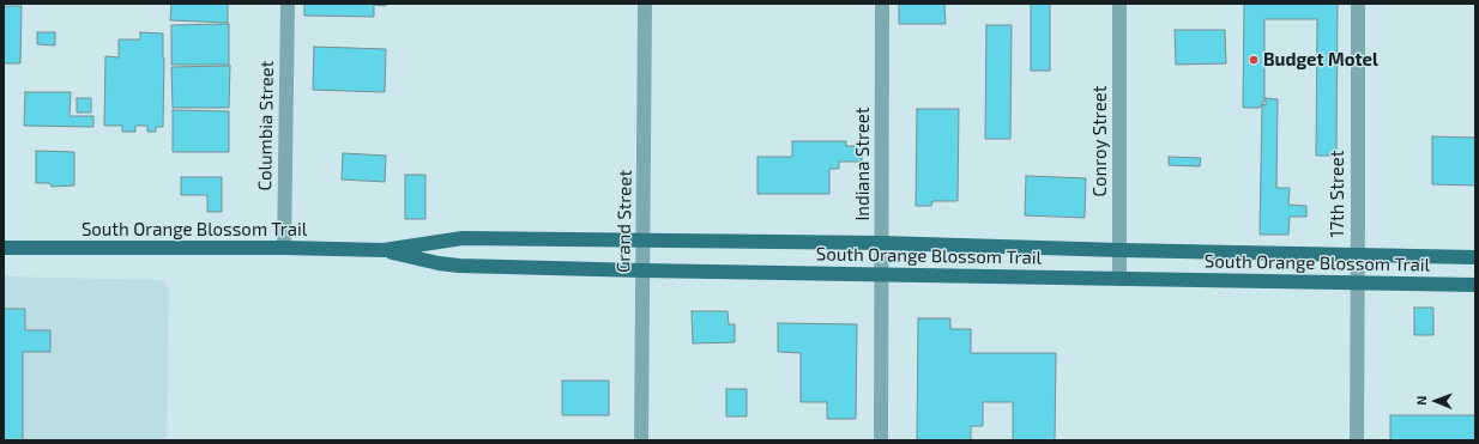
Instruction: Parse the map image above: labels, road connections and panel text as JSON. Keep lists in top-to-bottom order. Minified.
{"streets":{"main road":["South Orange Blossom Trail"],"street":["Columbia Street","Conroy Street","Indiana Street","17th Street","Grand Street"]},"crossings":[["Columbia Street","South Orange Blossom Trail"],["Conroy Street","South Orange Blossom Trail"],["Indiana Street","South Orange Blossom Trail"],["17th Street","South Orange Blossom Trail"],["Grand Street","South Orange Blossom Trail"]],"places":["Budget Motel"],"north":"left"}
